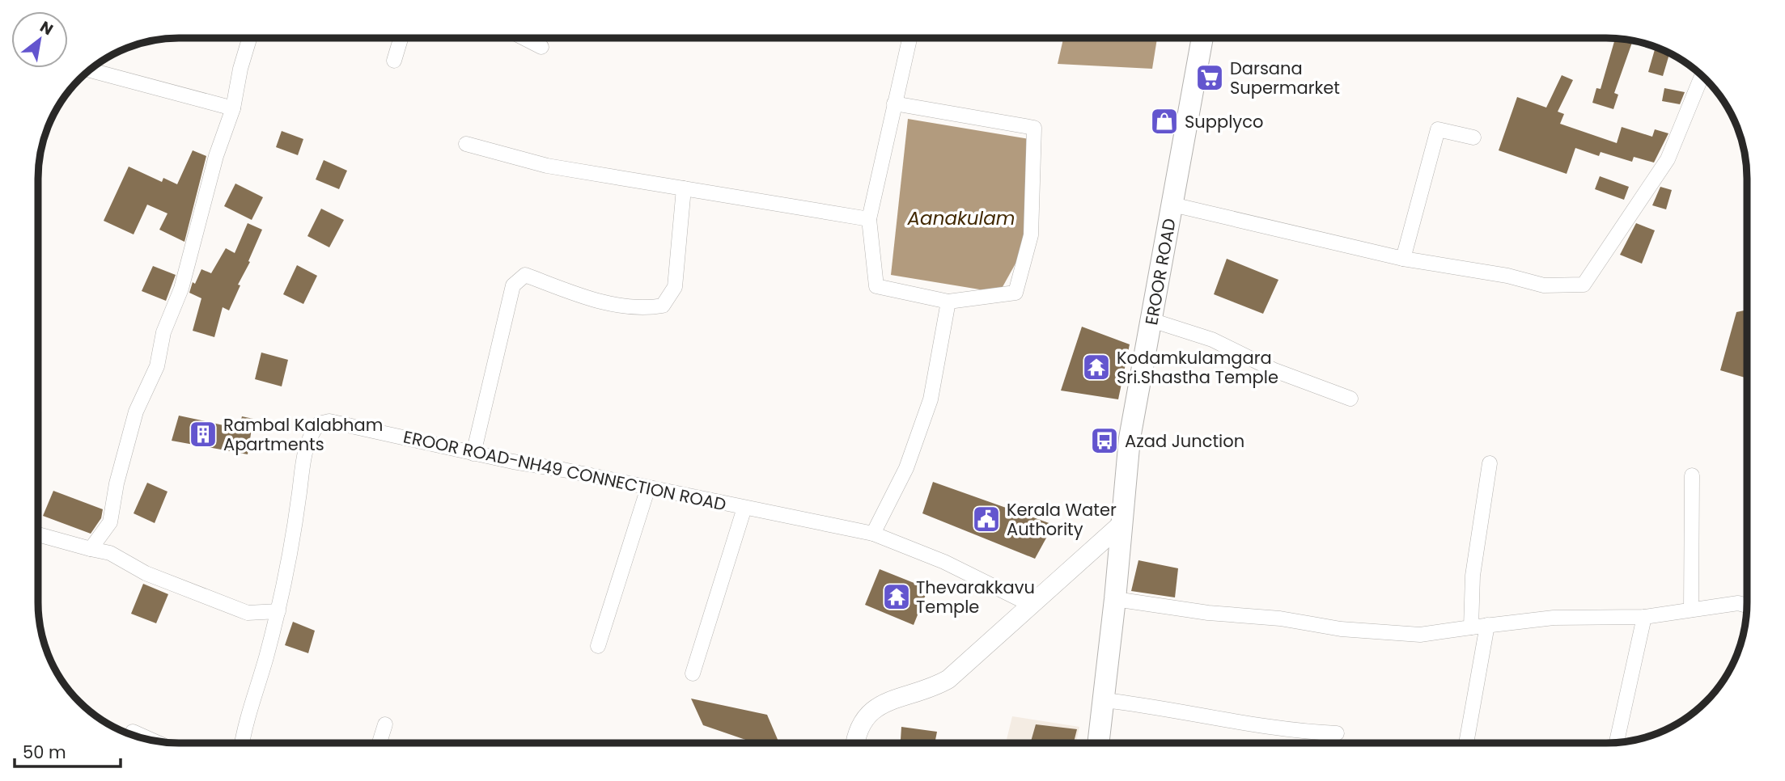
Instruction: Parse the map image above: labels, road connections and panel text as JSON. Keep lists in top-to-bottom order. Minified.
{"streets":{"main road":["EROOR ROAD"],"street":["EROOR ROAD-NH49 CONNECTION ROAD"]},"water":["Aanakulam"],"places":{"supermarket":["Darsana Supermarket"],"shop":["Supplyco"],"temple":["Kodamkulamgara Sri.Shastha Temple","Thevarakkavu Temple"],"building":["Rambal Kalabham Apartments"],"bus stop":["Azad Junction"],"public building":["Kerala Water Authority"]},"scale_bar":"50 m","north":"top right"}
